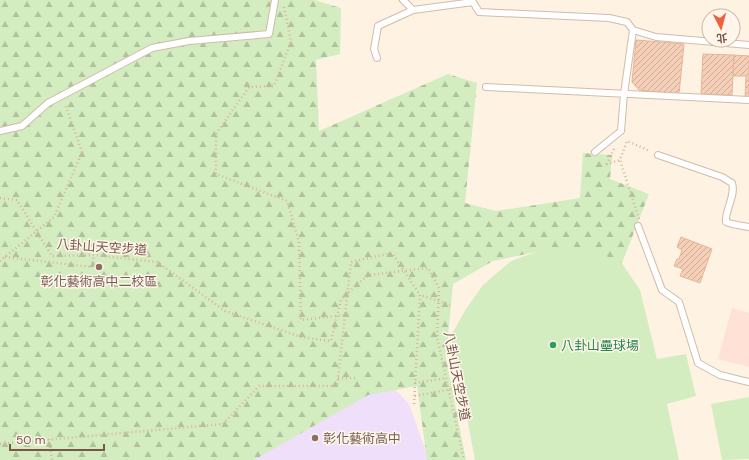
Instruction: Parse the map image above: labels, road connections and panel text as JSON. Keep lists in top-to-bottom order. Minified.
{"streets":{"path":["八卦山天空步道"]},"places":["彰化藝術高中二校區","八卦山壘球場","彰化藝術高中"],"scale_bar":"50 m","north":"bottom"}
